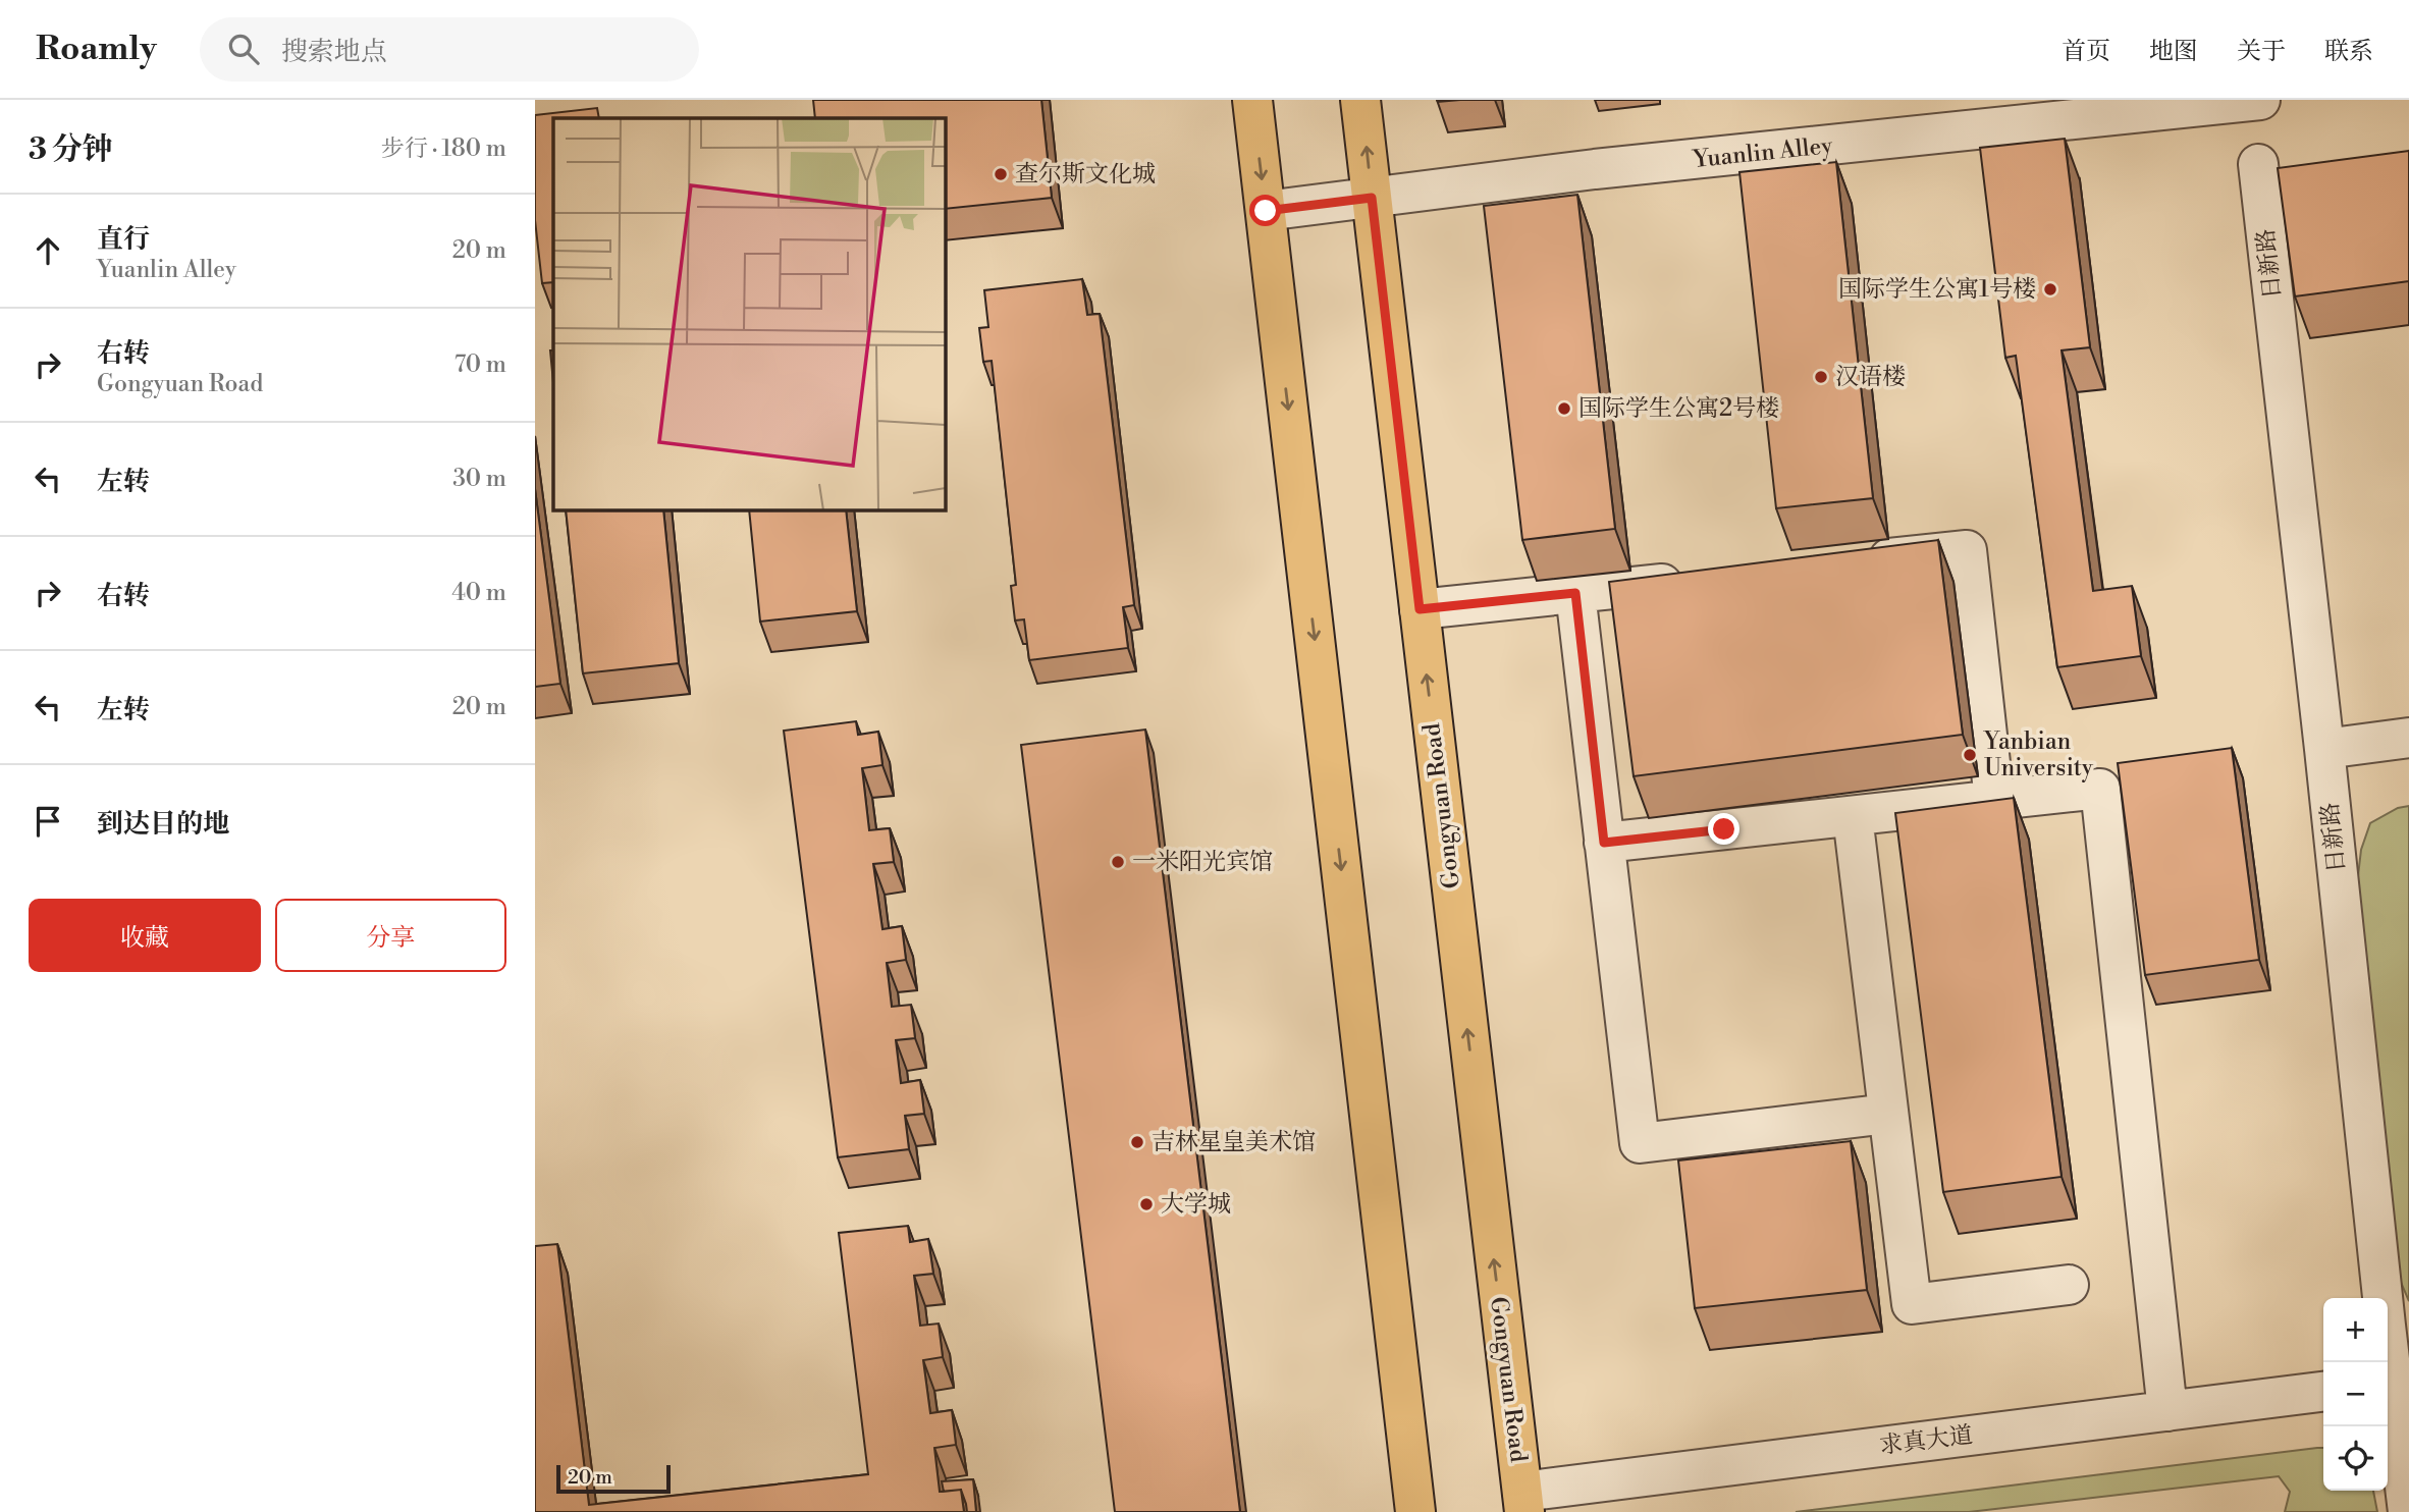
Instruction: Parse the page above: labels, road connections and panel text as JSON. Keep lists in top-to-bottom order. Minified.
{"streets":{"main road":["Gongyuan Road"],"street":["Yuanlin Alley","日新路","求真大道"]},"crossings":[["Yuanlin Alley","Gongyuan Road"],["Gongyuan Road","求真大道"]],"places":["查尔斯文化城","国际学生公寓1号楼","汉语楼","国际学生公寓2号楼","Yanbian University","一米阳光宾馆","吉林星皇美术馆","大学城"],"scale_bar":"20 m","page":{"header":"Roamly","search":"搜索地点","nav":["首页","地图","关于","联系"],"heading":["3 分钟","步行 · 180 m"],"list":[["直行","Yuanlin Alley","20 m"],["右转","Gongyuan Road","70 m"],["左转","30 m"],["右转","40 m"],["左转","20 m"],"到达目的地"],"buttons":["收藏","分享"],"map_buttons":["+","−"],"scale":"20 m"}}
